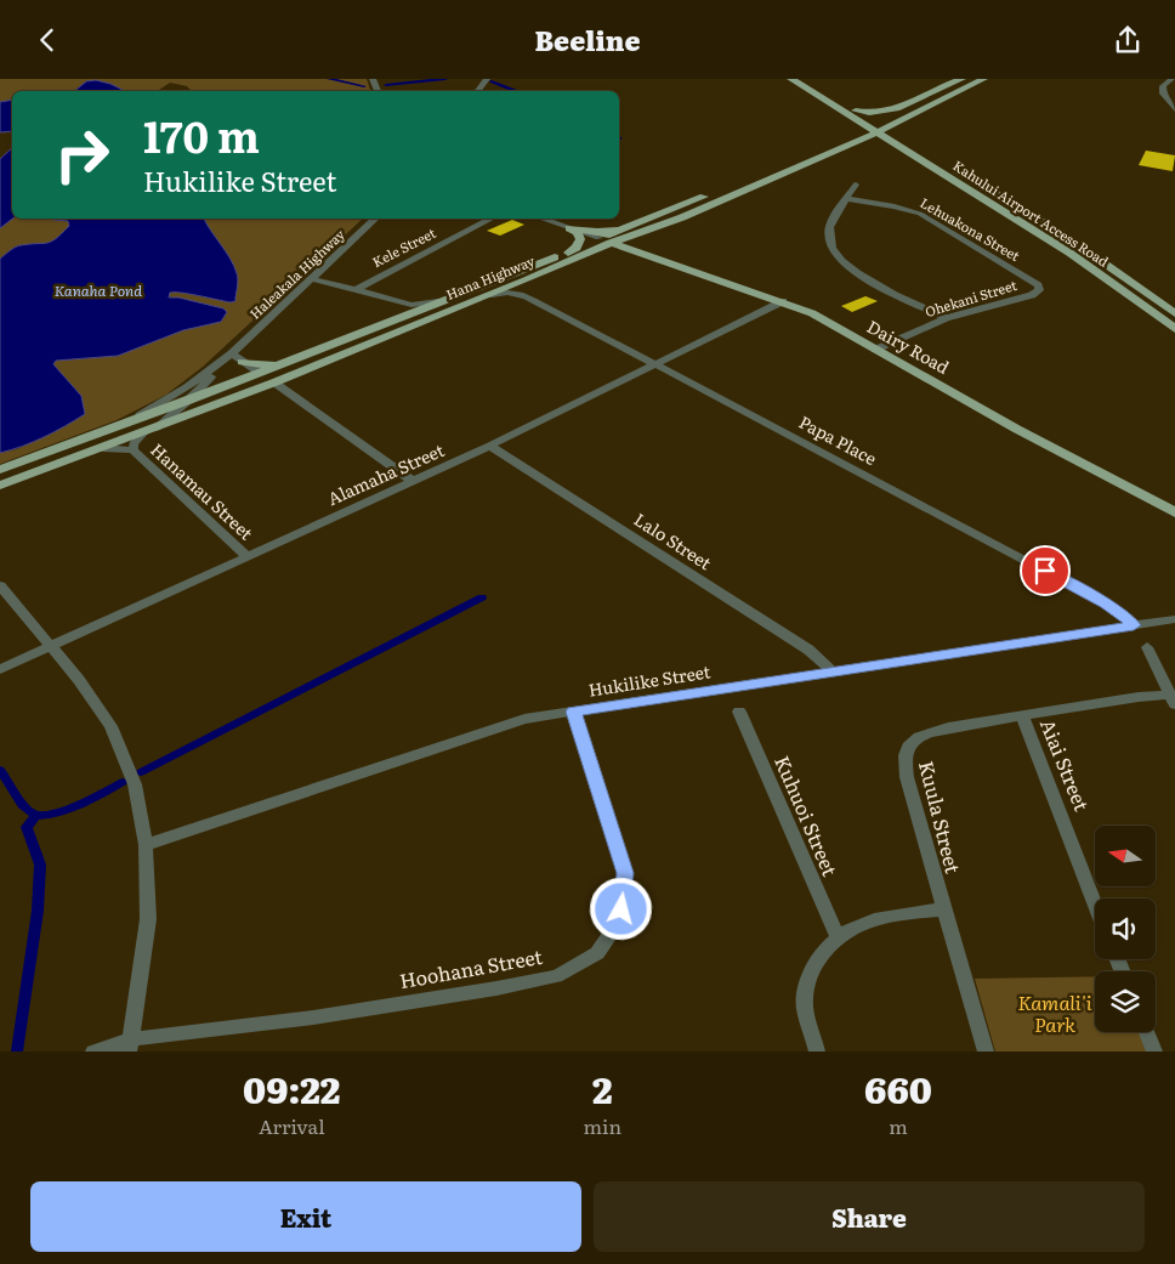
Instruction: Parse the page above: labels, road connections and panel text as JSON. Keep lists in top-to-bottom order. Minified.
{"streets":{"main road":["Kahului Airport Access Road","Hana Highway","Dairy Road"],"street":["Lehuakona Street","Kele Street","Haleakala Highway","Ohekani Street","Papa Place","Alamaha Street","Hanamau Street","Lalo Street","Hukilike Street","Aiai Street","Kuhuoi Street","Kuula Street","Hoohana Street"]},"crossings":[["Kahului Airport Access Road","Hana Highway"],["Lehuakona Street","Ohekani Street"],["Haleakala Highway","Hana Highway"],["Haleakala Highway","Hanamau Street"],["Hana Highway","Dairy Road"],["Hana Highway","Hanamau Street"],["Ohekani Street","Dairy Road"],["Dairy Road","Alamaha Street"],["Papa Place","Alamaha Street"],["Papa Place","Hukilike Street"],["Alamaha Street","Hanamau Street"],["Alamaha Street","Lalo Street"],["Lalo Street","Hukilike Street"],["Hukilike Street","Hoohana Street"],["Aiai Street","Kuula Street"]],"water":["Kanaha Pond"],"parks":["Kamali'i Park"],"north":"left","page":{"header":"Beeline","turn":["170 m","Hukilike Street"],"eta":["09:22","Arrival","2","min","660","m"],"buttons":["Exit","Share"]}}
